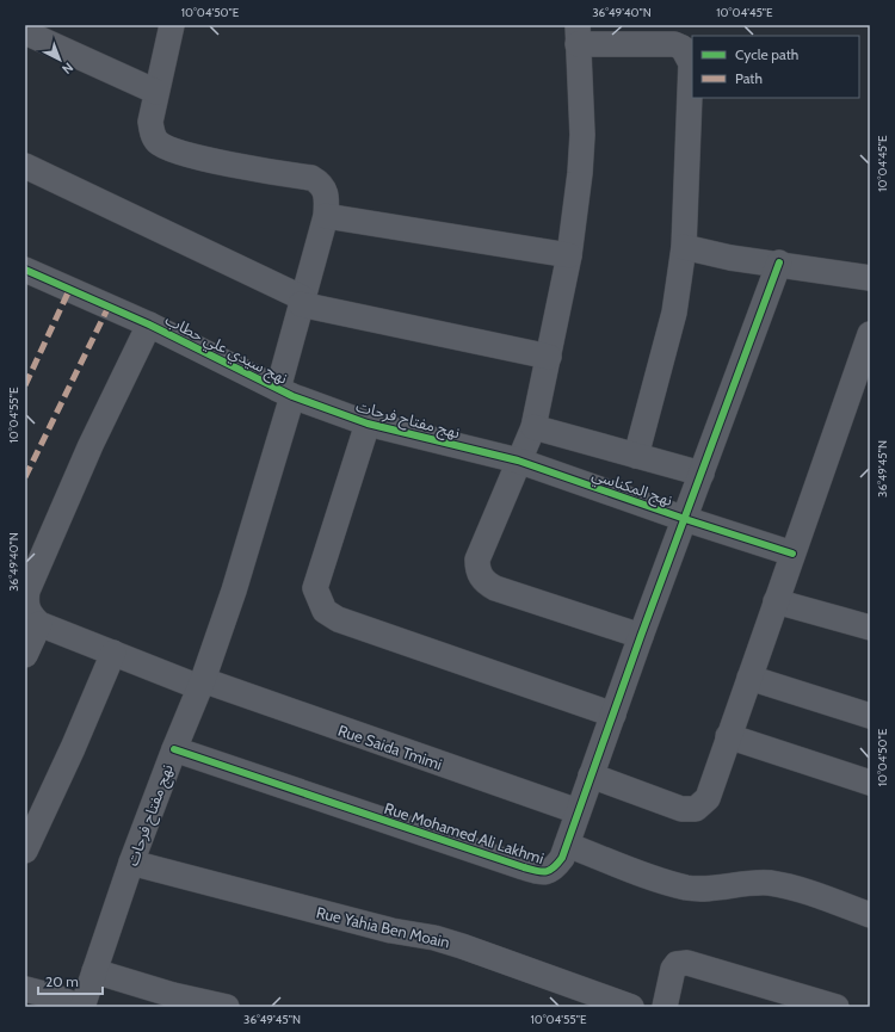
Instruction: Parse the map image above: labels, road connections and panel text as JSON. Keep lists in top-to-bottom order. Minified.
{"streets":{"street":["نهج سيدي علي حطاب","نهج مفتاح فرحات","نهج المكناسي","Rue Saida Tmimi","Rue Mohamed Ali Lakhmi","Rue Yahia Ben Moain"]},"crossings":[["نهج سيدي علي حطاب","نهج مفتاح فرحات"],["نهج مفتاح فرحات","نهج المكناسي"],["نهج مفتاح فرحات","Rue Saida Tmimi"],["نهج مفتاح فرحات","Rue Mohamed Ali Lakhmi"],["نهج مفتاح فرحات","Rue Yahia Ben Moain"],["نهج المكناسي","Rue Mohamed Ali Lakhmi"],["Rue Saida Tmimi","Rue Mohamed Ali Lakhmi"]],"legend":["Cycle path","Path"],"scale_bar":"20 m","north":"bottom right","coordinates":["10°04'50\"E","36°49'40\"N","10°04'45\"E","10°04'55\"E","36°49'45\"N"]}
